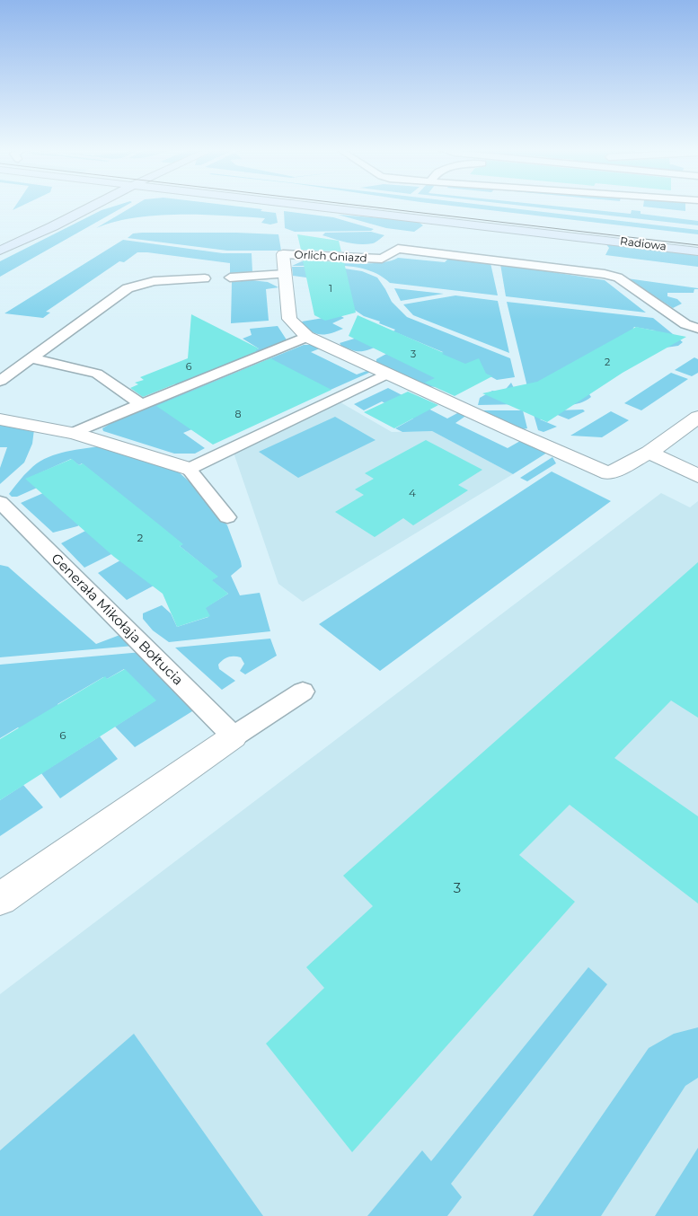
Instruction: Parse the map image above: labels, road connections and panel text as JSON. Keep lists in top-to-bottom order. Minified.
{"streets":{"street":["Radiowa","Orlich Gniazd"],"lane":["Generała Mikołaja Bołtucia"]},"house_numbers":["1","3","2","6","8","4","2","6","3"]}
